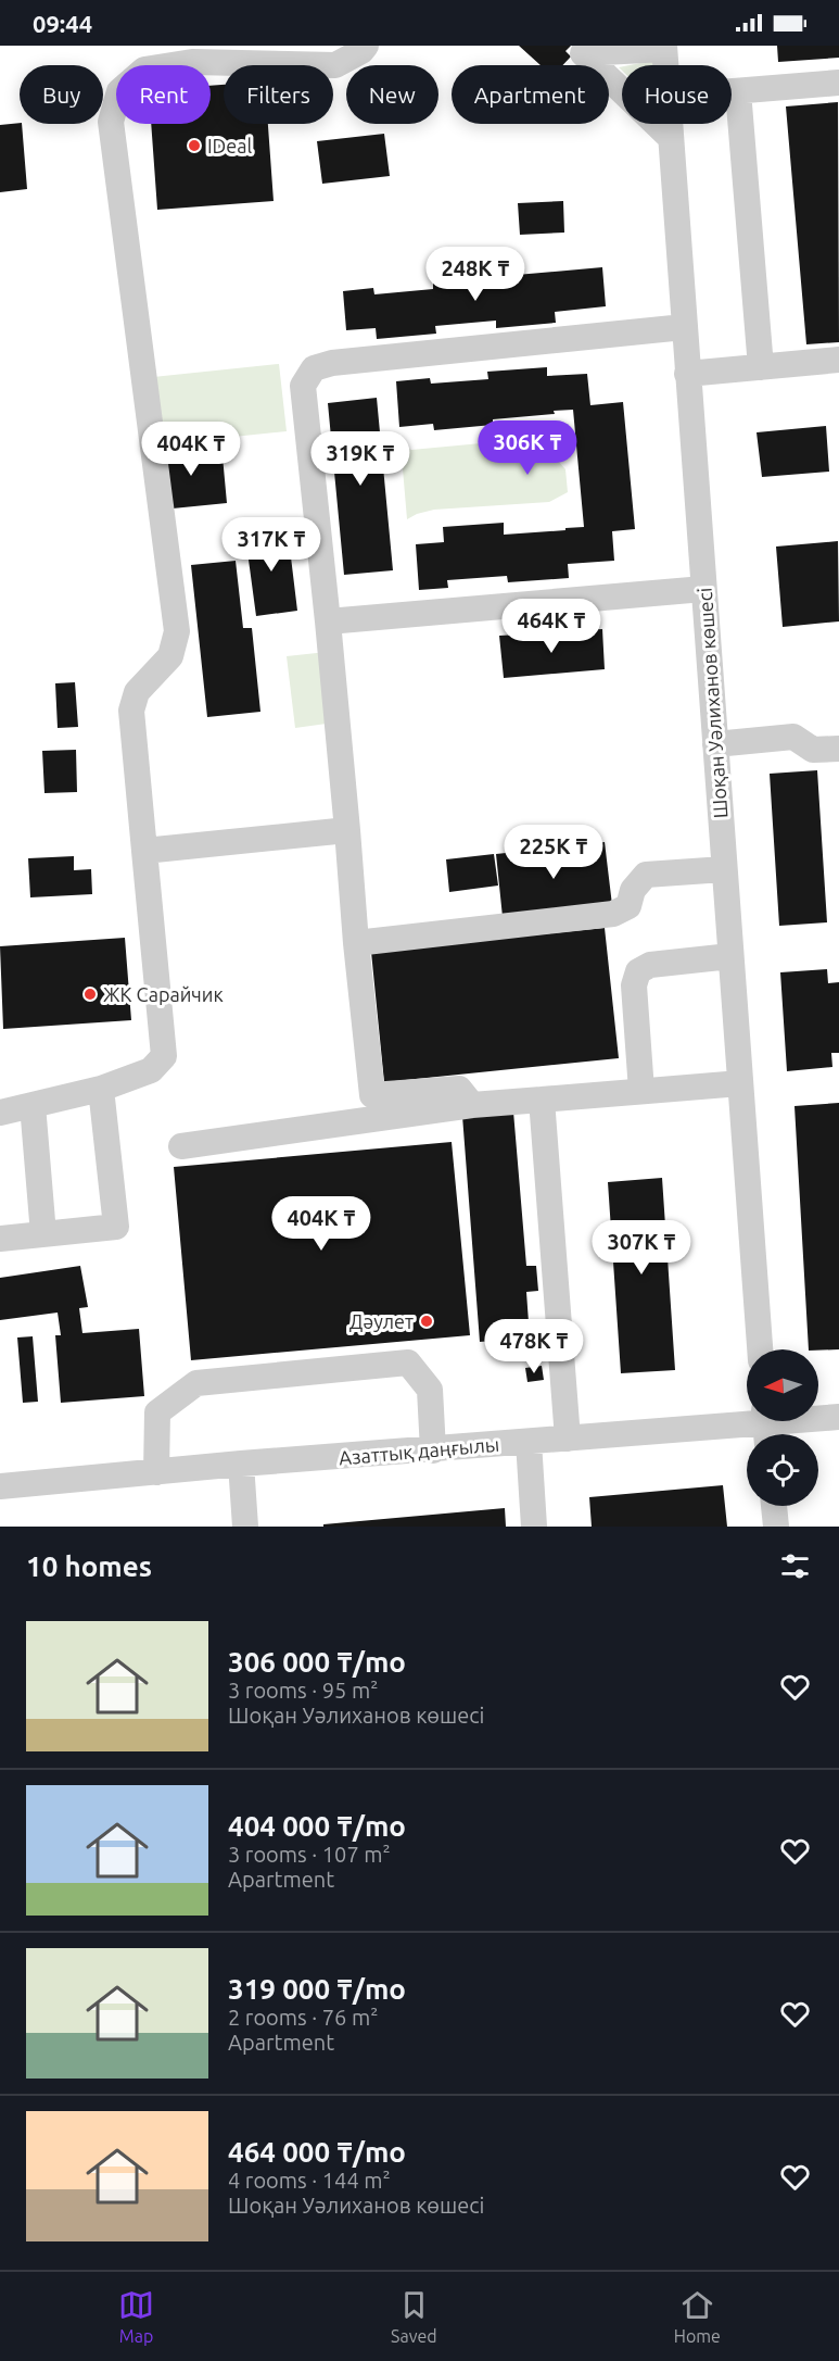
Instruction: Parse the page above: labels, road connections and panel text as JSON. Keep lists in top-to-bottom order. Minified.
{"streets":{"street":["Шоқан Уәлиханов көшесі","Азаттық даңғылы"]},"places":["IDeal","ЖК Сарайчик","Дәулет"],"north":"left","page":{"status":"09:44","chip":["Buy","Rent","Filters","New","Apartment","House"],"price":["248K ₸","306K ₸","404K ₸","319K ₸","317K ₸","464K ₸","225K ₸","404K ₸","307K ₸","478K ₸"],"heading":"10 homes","list":[{"name":"306 000 ₸/mo","note":"3 rooms · 95 m² · Шоқан Уәлиханов көшесі"},{"name":"404 000 ₸/mo","note":"3 rooms · 107 m² · Apartment"},{"name":"319 000 ₸/mo","note":"2 rooms · 76 m² · Apartment"},{"name":"464 000 ₸/mo","note":"4 rooms · 144 m² · Шоқан Уәлиханов көшесі"}],"tabs":["Map","Saved","Home"]}}
